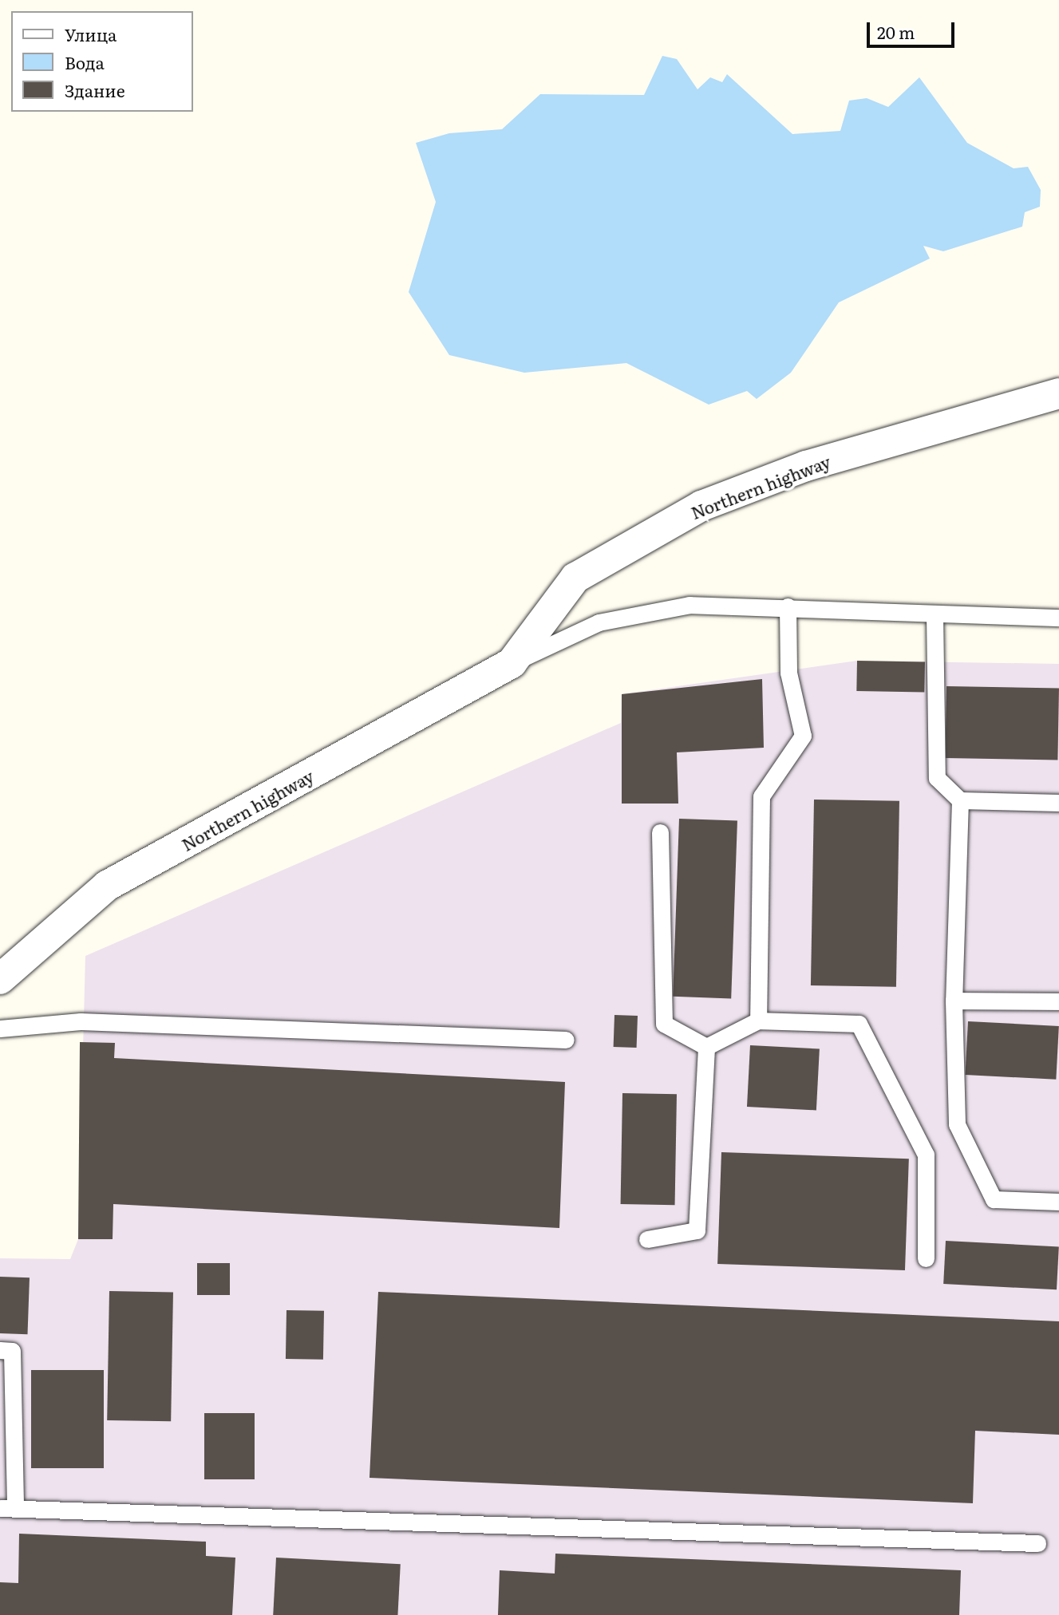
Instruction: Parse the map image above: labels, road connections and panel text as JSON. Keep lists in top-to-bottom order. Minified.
{"streets":{"street":["Northern highway"]},"legend":["Улица","Вода","Здание"],"scale_bar":"20 m"}
